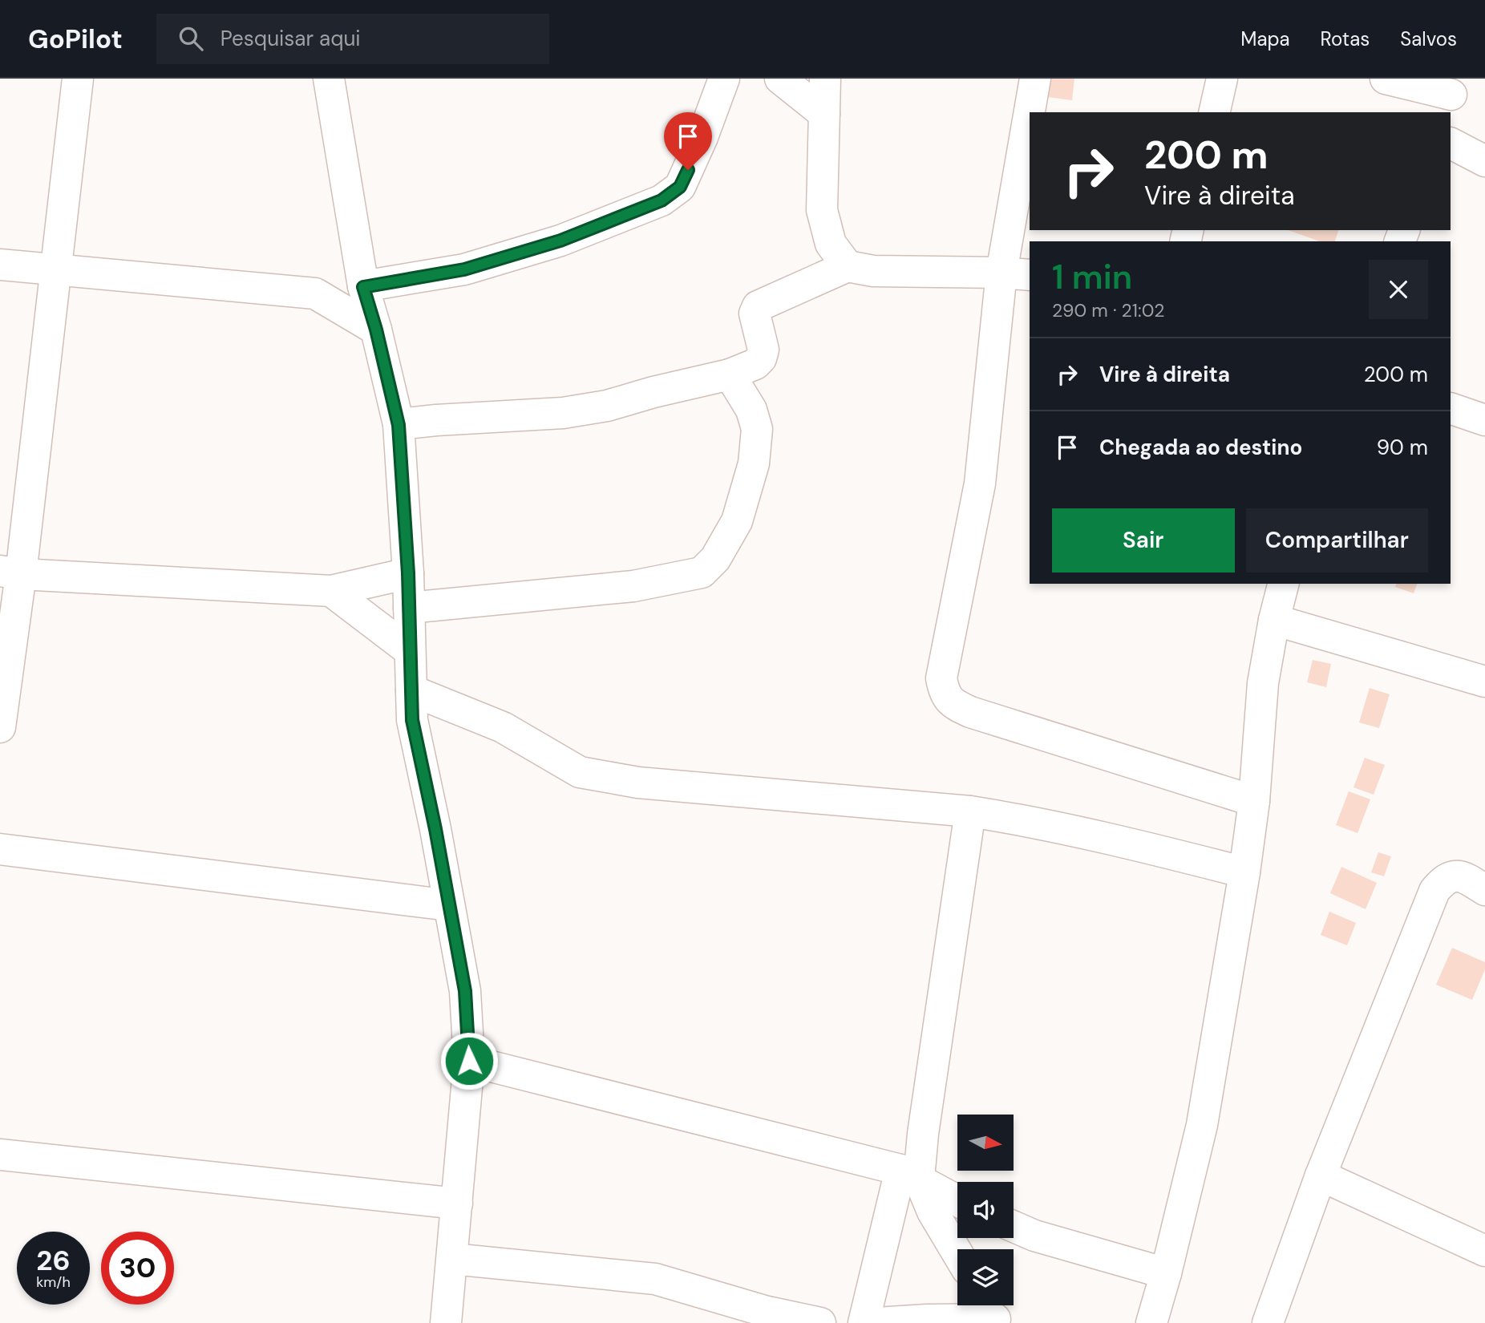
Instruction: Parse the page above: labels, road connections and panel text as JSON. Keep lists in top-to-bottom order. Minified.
{"north":"right","page":{"header":"GoPilot","search":"Pesquisar aqui","nav":["Mapa","Rotas","Salvos"],"turn":["200 m","Vire à direita"],"heading":["1 min","290 m · 21:02"],"list":[{"name":"Vire à direita","value":"200 m"},{"name":"Chegada ao destino","value":"90 m"}],"buttons":["Sair","Compartilhar"],"speed":"26 km/h","limit":"30"}}
